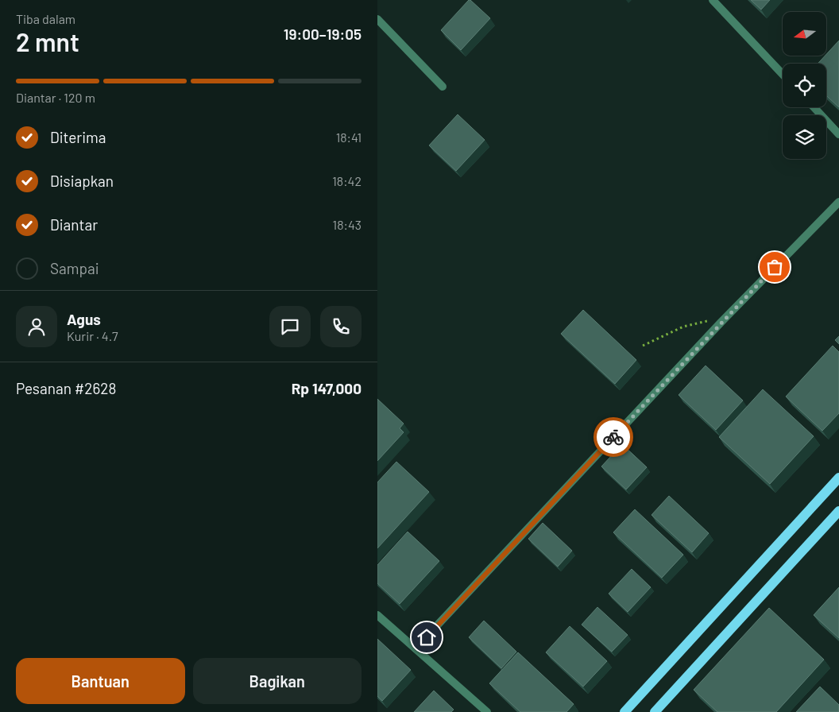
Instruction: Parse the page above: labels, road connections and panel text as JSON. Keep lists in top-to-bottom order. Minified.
{"north":"left","page":{"heading":["2 mnt","Tiba dalam","19:00–19:05"],"panel":["Agus","Kurir · 4.7","Pesanan #2628","Rp 147,000"],"bar":"Diantar · 120 m","list":[["Diterima","18:41"],["Disiapkan","18:42"],["Diantar","18:43"],"Sampai"],"buttons":["Bantuan","Bagikan"]}}
